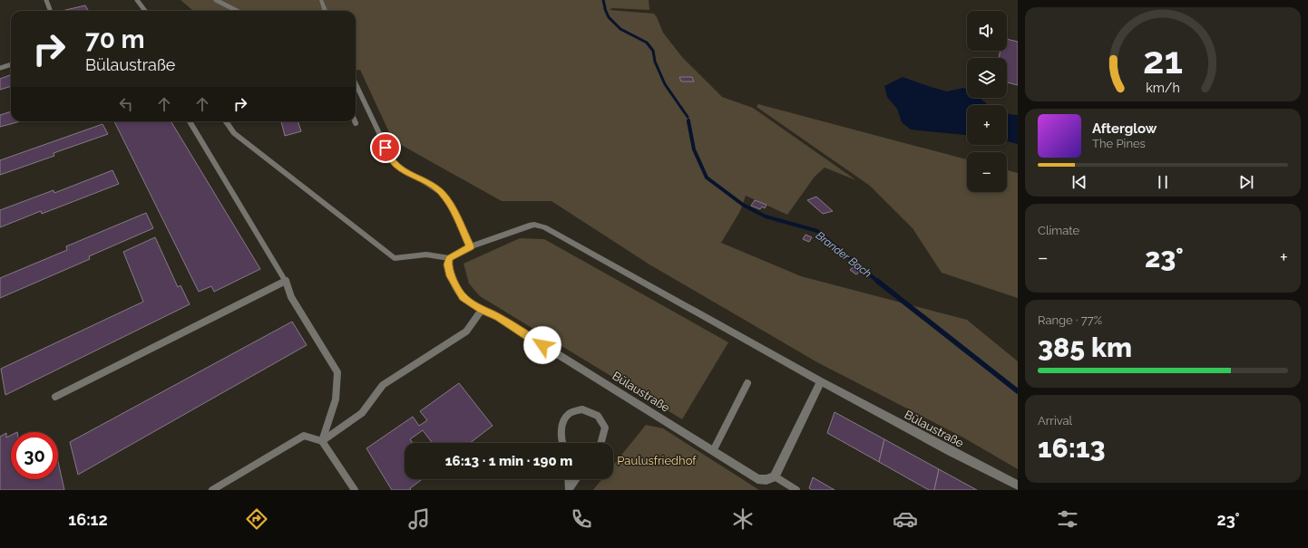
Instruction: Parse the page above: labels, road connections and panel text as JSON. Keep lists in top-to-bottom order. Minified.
{"streets":{"street":["Bülaustraße"]},"water":["Brander Bach"],"parks":["Paulusfriedhof"],"page":{"map_buttons":["+","−"],"turn":["70 m","Bülaustraße"],"song":["Afterglow","The Pines"],"tile":["Climate",["Range · 77%","385 km"],["Arrival","16:13"]],"heat":["−","23°","+"],"limit":"30","trip":"16:13 · 1 min · 190 m","tabs":["16:12","23°"],"gauge":["21","km/h"]}}
